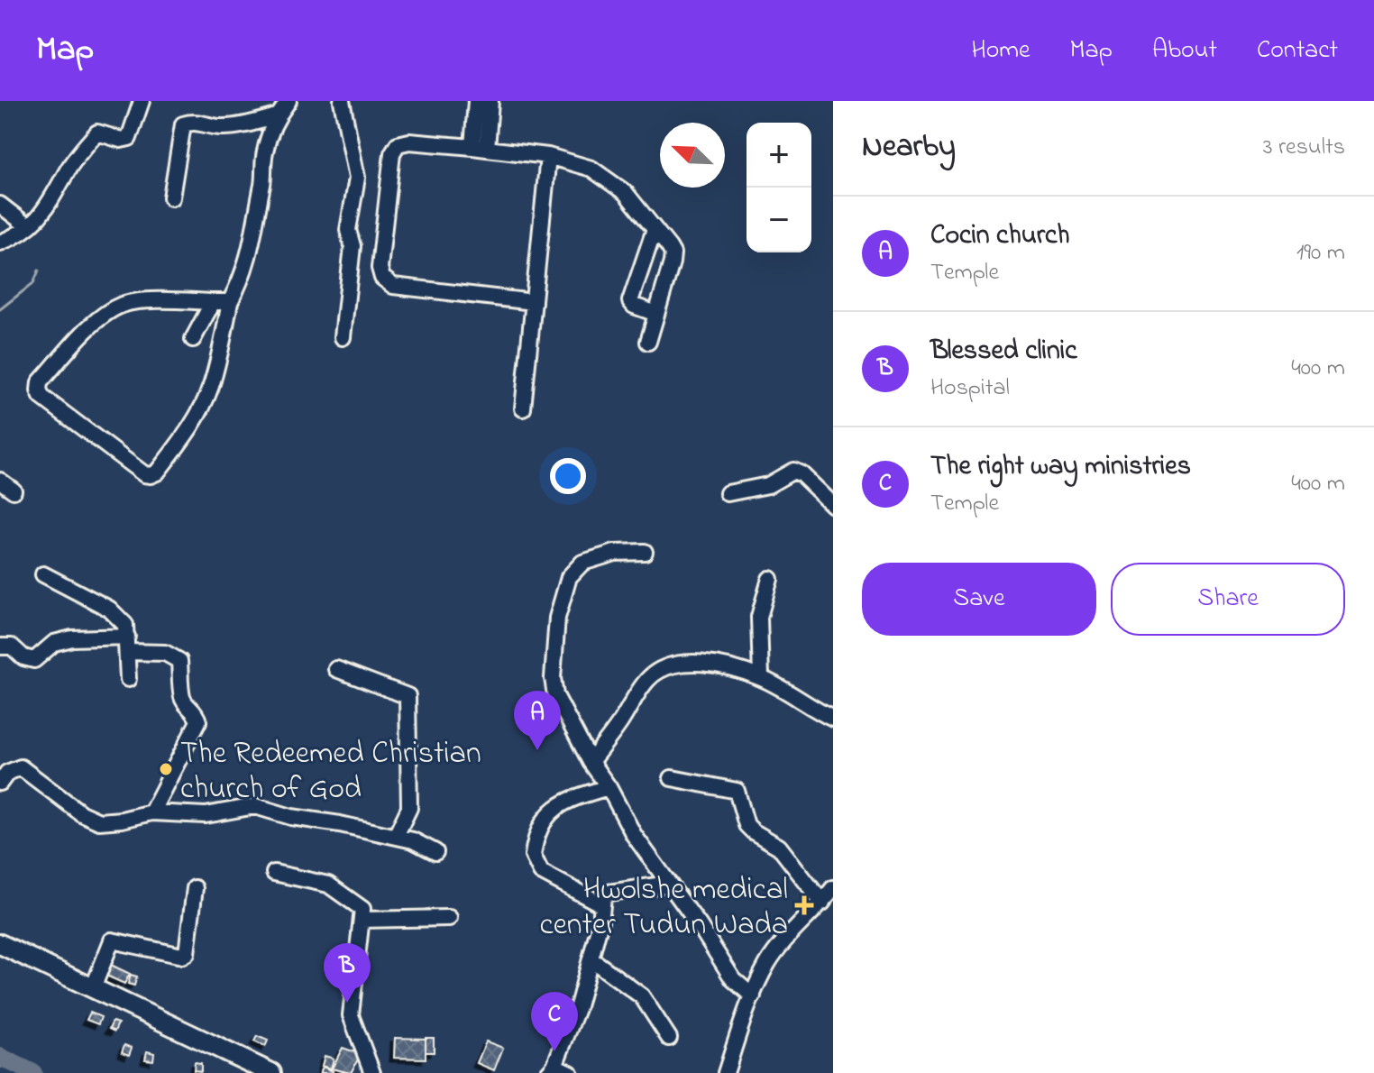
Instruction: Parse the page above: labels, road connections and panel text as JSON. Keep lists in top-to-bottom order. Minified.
{"places":{"other":["The Redeemed Christian church of God"],"health":["Hwolshe medical center Tudun Wada"]},"north":"top left","page":{"header":"Map","nav":["Home","Map","About","Contact"],"heading":["Nearby","3 results"],"map_buttons":["+","−"],"list":[{"mark":"A","name":"Cocin church","note":"Temple","value":"190 m"},{"mark":"B","name":"Blessed clinic","note":"Hospital","value":"400 m"},{"mark":"C","name":"The right way ministries","note":"Temple","value":"400 m"}],"buttons":["Save","Share"],"pins":["A","B","C"]}}
